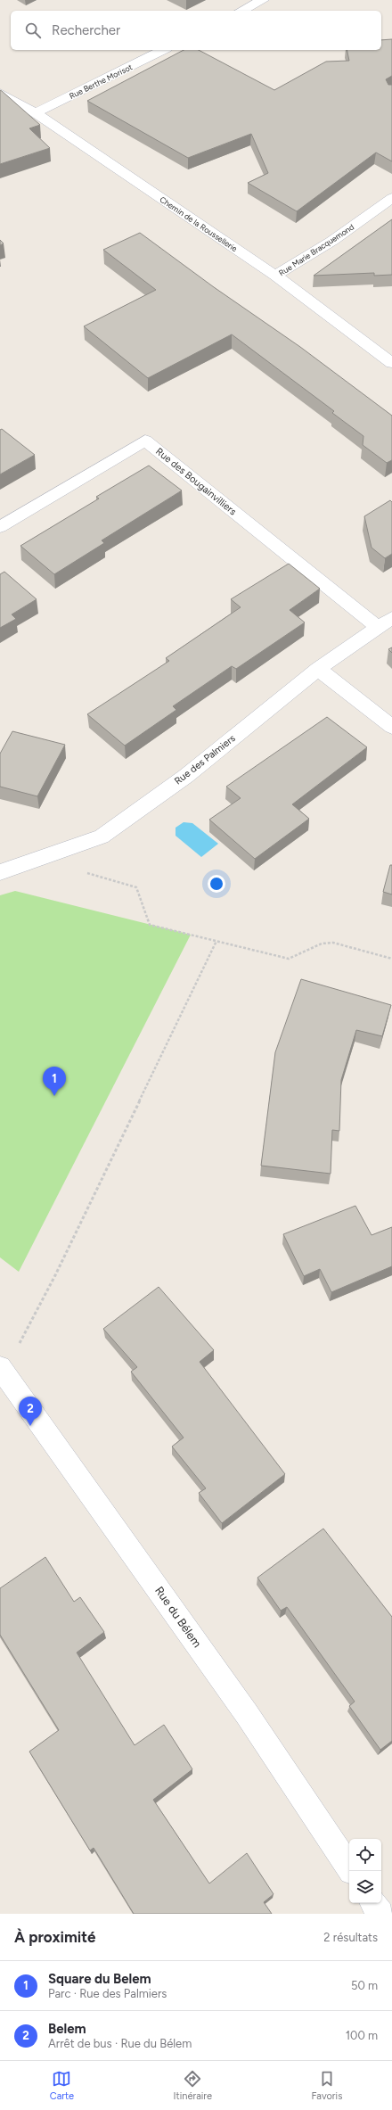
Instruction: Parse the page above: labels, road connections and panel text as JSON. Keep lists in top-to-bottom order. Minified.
{"streets":{"street":["Rue Berthe Morisot","Chemin de la Roussellerie","Rue Marie Bracquemond","Rue des Bougainvilliers","Rue des Palmiers","Rue du Bélem"]},"crossings":[["Rue Berthe Morisot","Chemin de la Roussellerie"],["Chemin de la Roussellerie","Rue Marie Bracquemond"],["Rue des Bougainvilliers","Rue des Palmiers"]],"page":{"search":"Rechercher","pins":["1","2"],"heading":["À proximité","2 résultats"],"list":[{"mark":"1","name":"Square du Belem","note":"Parc · Rue des Palmiers","value":"50 m"},{"mark":"2","name":"Belem","note":"Arrêt de bus · Rue du Bélem","value":"100 m"}],"nav":["Carte","Itinéraire","Favoris"]}}
